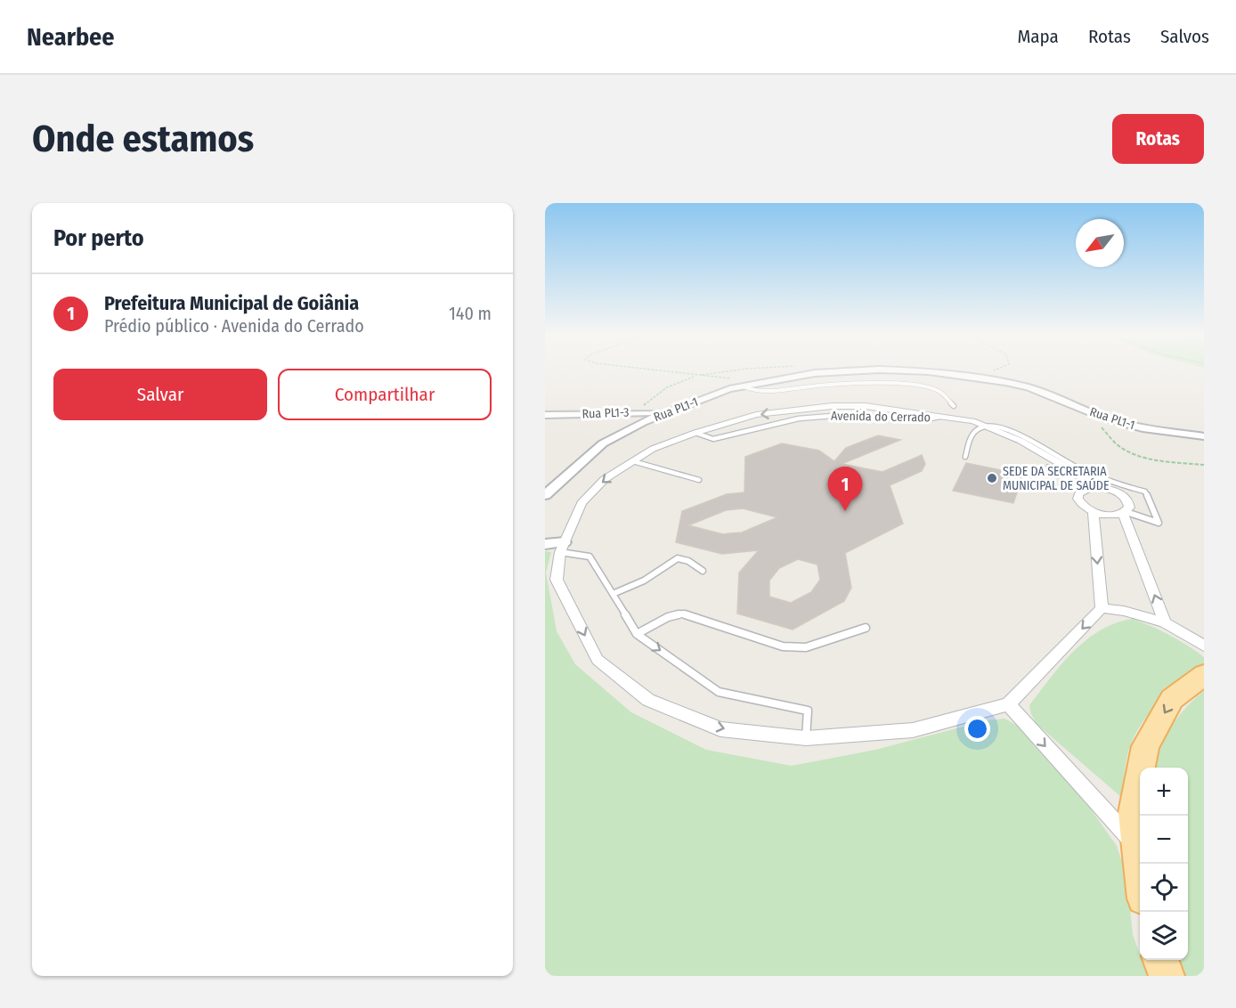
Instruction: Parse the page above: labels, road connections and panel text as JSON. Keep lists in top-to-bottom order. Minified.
{"streets":{"street":["Rua PL1-1","Rua PL1-3","Avenida do Cerrado"]},"crossings":[["Rua PL1-1","Rua PL1-3"]],"places":["SEDE DA SECRETARIA MUNICIPAL DE SAÚDE"],"north":"bottom left","page":{"header":"Nearbee","nav":["Mapa","Rotas","Salvos"],"buttons":["Rotas",["Salvar","Compartilhar"]],"title":"Onde estamos","heading":"Por perto","list":[{"mark":"1","name":"Prefeitura Municipal de Goiânia","note":"Prédio público · Avenida do Cerrado","value":"140 m"}],"pins":"1","map_buttons":["+","−"]}}
